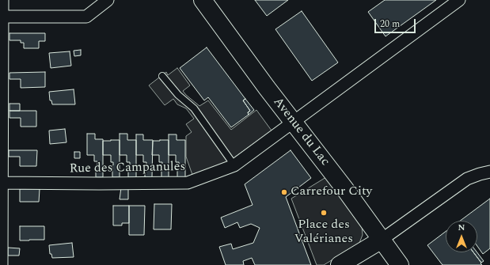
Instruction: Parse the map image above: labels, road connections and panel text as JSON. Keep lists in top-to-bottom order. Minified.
{"streets":{"street":["Avenue du Lac","Rue des Campanules"]},"crossings":[["Avenue du Lac","Rue des Campanules"]],"places":["Carrefour City","Place des Valérianes"],"scale_bar":"20 m","north":"top"}
